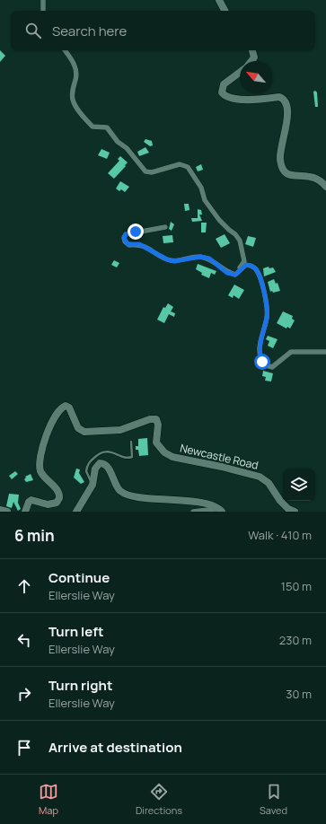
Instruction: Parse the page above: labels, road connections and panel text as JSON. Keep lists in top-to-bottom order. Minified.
{"streets":{"main road":["Newcastle Road"]},"north":"top left","page":{"search":"Search here","heading":["6 min","Walk · 410 m"],"list":[["Continue","Ellerslie Way","150 m"],["Turn left","Ellerslie Way","230 m"],["Turn right","Ellerslie Way","30 m"],"Arrive at destination"],"nav":["Map","Directions","Saved"]}}
